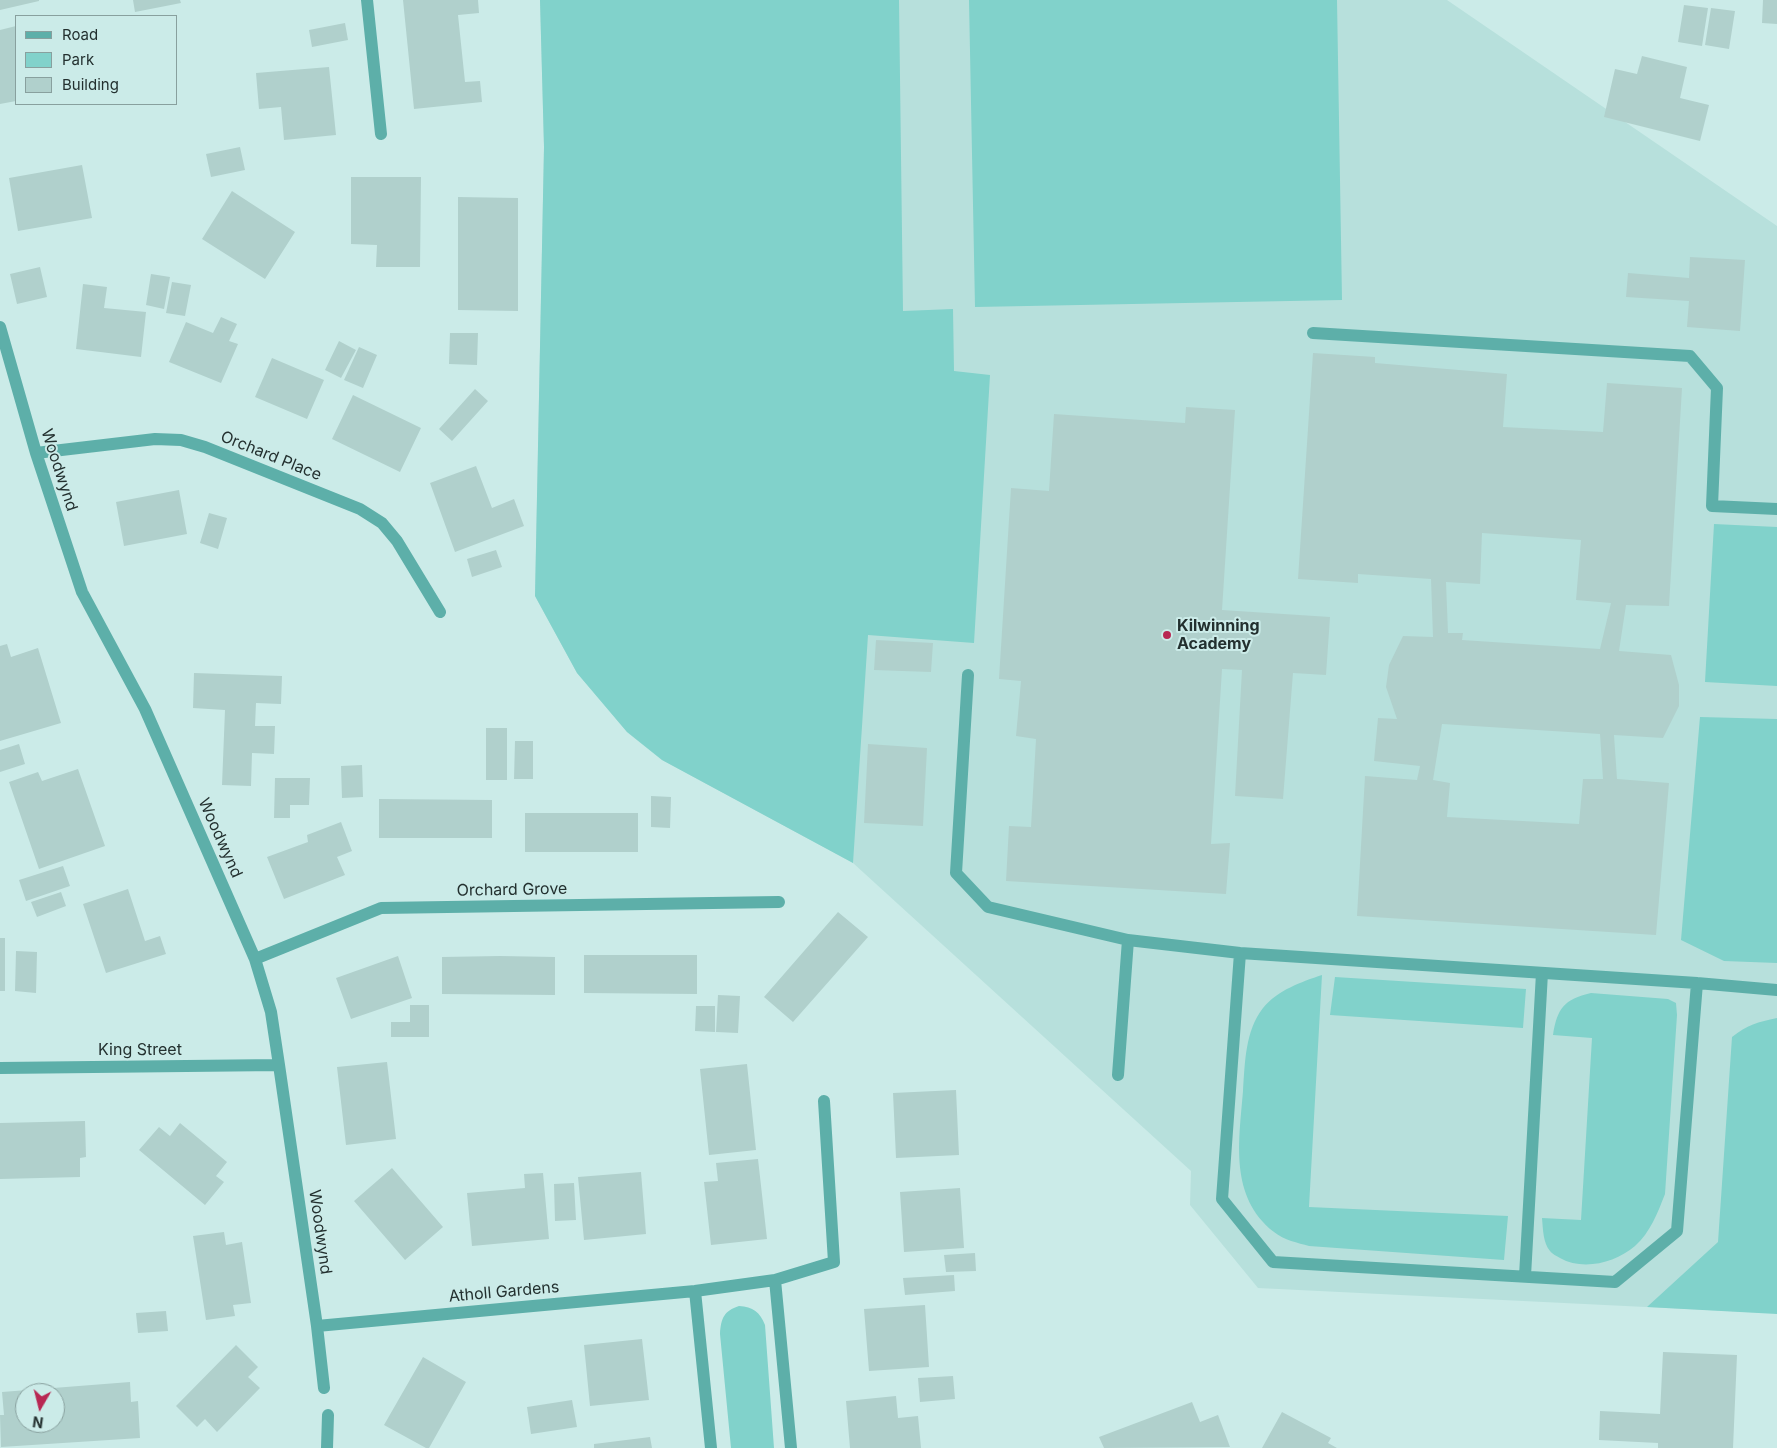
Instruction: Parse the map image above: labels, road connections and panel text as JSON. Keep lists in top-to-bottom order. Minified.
{"streets":{"street":["Orchard Place","Woodwynd","Orchard Grove","King Street","Atholl Gardens"]},"crossings":[["Orchard Place","Woodwynd"],["Woodwynd","Orchard Grove"],["Woodwynd","King Street"],["Woodwynd","Atholl Gardens"]],"places":["Kilwinning Academy"],"legend":["Road","Park","Building"],"north":"bottom"}
